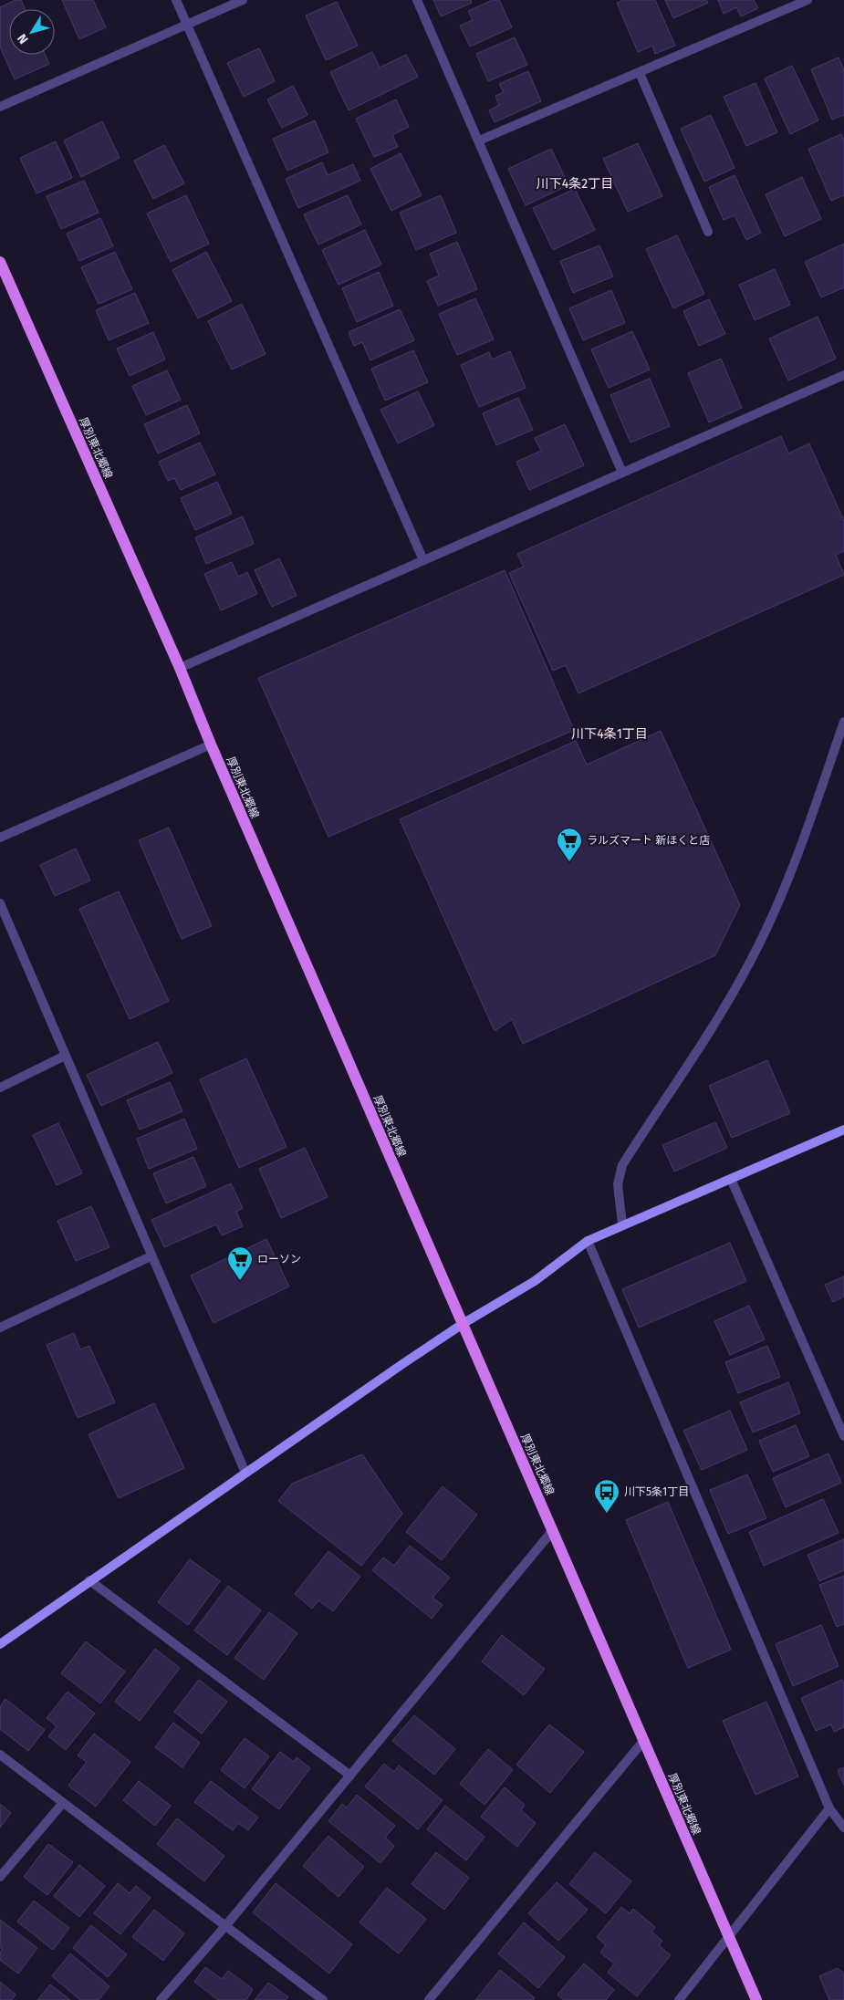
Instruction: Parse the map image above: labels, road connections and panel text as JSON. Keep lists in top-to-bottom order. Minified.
{"streets":{"main road":["厚別東北郷線"]},"districts":["川下4条2丁目","川下4条1丁目"],"places":{"supermarket":["ラルズマート 新ほくと店","ローソン"],"bus stop":["川下5条1丁目"]},"north":"bottom left"}
